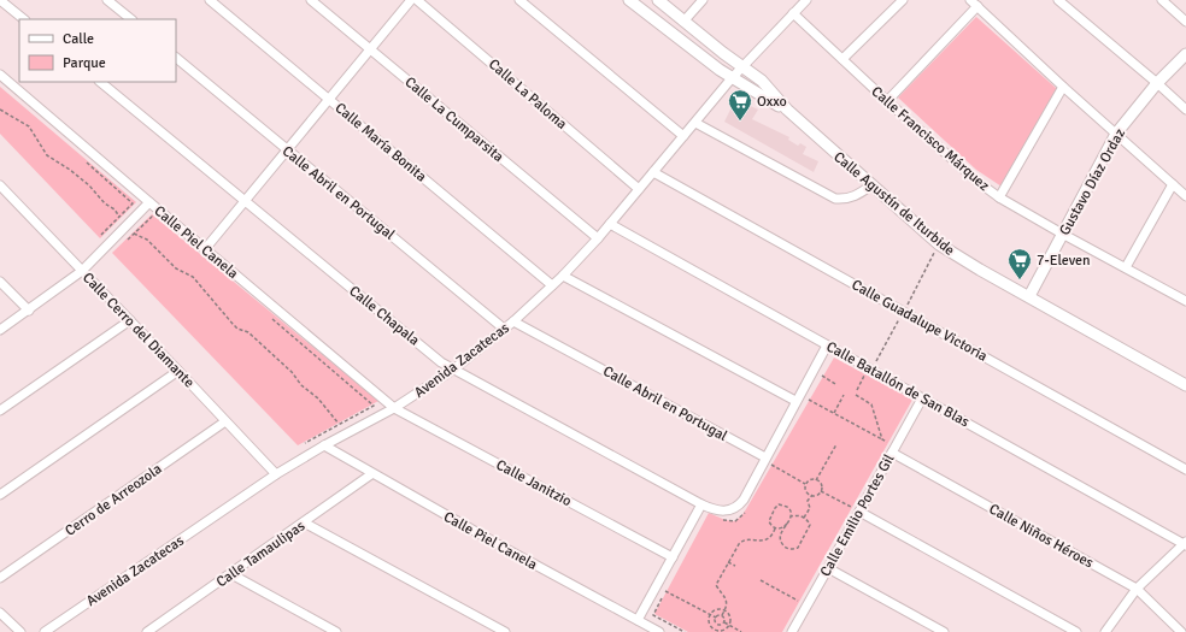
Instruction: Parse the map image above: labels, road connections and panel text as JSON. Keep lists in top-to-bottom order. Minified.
{"streets":{"street":["Calle La Paloma","Calle La Cumparsita","Calle Francisco Márquez","Calle María Bonita","Gustavo Díaz Ordaz","Calle Abril en Portugal","Calle Agustín de Iturbide","Calle Piel Canela","Calle Chapala","Calle Guadalupe Victoria","Calle Cerro del Diamante","Avenida Zacatecas","Calle Batallón de San Blas","Calle Janitzio","Cerro de Arreozola","Calle Emilio Portes Gil","Calle Niños Héroes","Calle Tamaulipas"]},"crossings":[["Calle La Paloma","Avenida Zacatecas"],["Calle La Cumparsita","Avenida Zacatecas"],["Calle Francisco Márquez","Gustavo Díaz Ordaz"],["Calle Francisco Márquez","Avenida Zacatecas"],["Calle María Bonita","Avenida Zacatecas"],["Gustavo Díaz Ordaz","Calle Agustín de Iturbide"],["Calle Abril en Portugal","Calle Chapala"],["Calle Abril en Portugal","Avenida Zacatecas"],["Calle Agustín de Iturbide","Avenida Zacatecas"],["Calle Piel Canela","Avenida Zacatecas"],["Calle Piel Canela","Calle Janitzio"],["Calle Piel Canela","Calle Tamaulipas"],["Calle Chapala","Avenida Zacatecas"],["Calle Chapala","Calle Batallón de San Blas"],["Calle Guadalupe Victoria","Avenida Zacatecas"],["Calle Cerro del Diamante","Avenida Zacatecas"],["Calle Cerro del Diamante","Cerro de Arreozola"],["Avenida Zacatecas","Calle Batallón de San Blas"],["Avenida Zacatecas","Calle Janitzio"],["Calle Batallón de San Blas","Calle Emilio Portes Gil"],["Calle Emilio Portes Gil","Calle Niños Héroes"]],"places":{"supermarket":["Oxxo","7-Eleven"]},"legend":["Calle","Parque"]}
